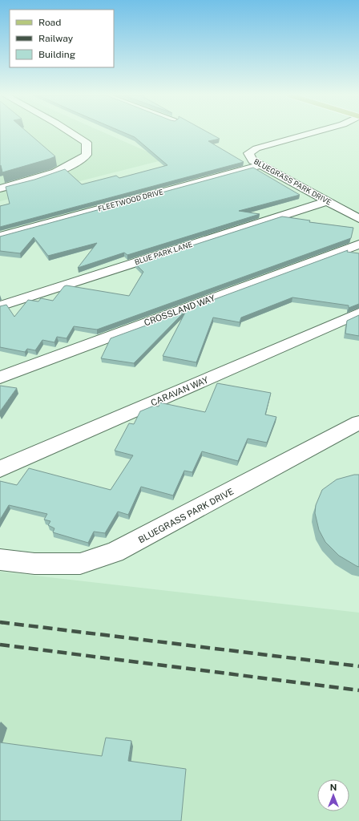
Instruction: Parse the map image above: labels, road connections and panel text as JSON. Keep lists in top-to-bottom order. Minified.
{"streets":{"street":["BLUEGRASS PARK DRIVE","FLEETWOOD DRIVE","BLUE PARK LANE","CROSSLAND WAY","CARAVAN WAY"]},"crossings":[["BLUEGRASS PARK DRIVE","FLEETWOOD DRIVE"],["BLUEGRASS PARK DRIVE","BLUE PARK LANE"]],"legend":["Road","Railway","Building"],"north":"top"}
